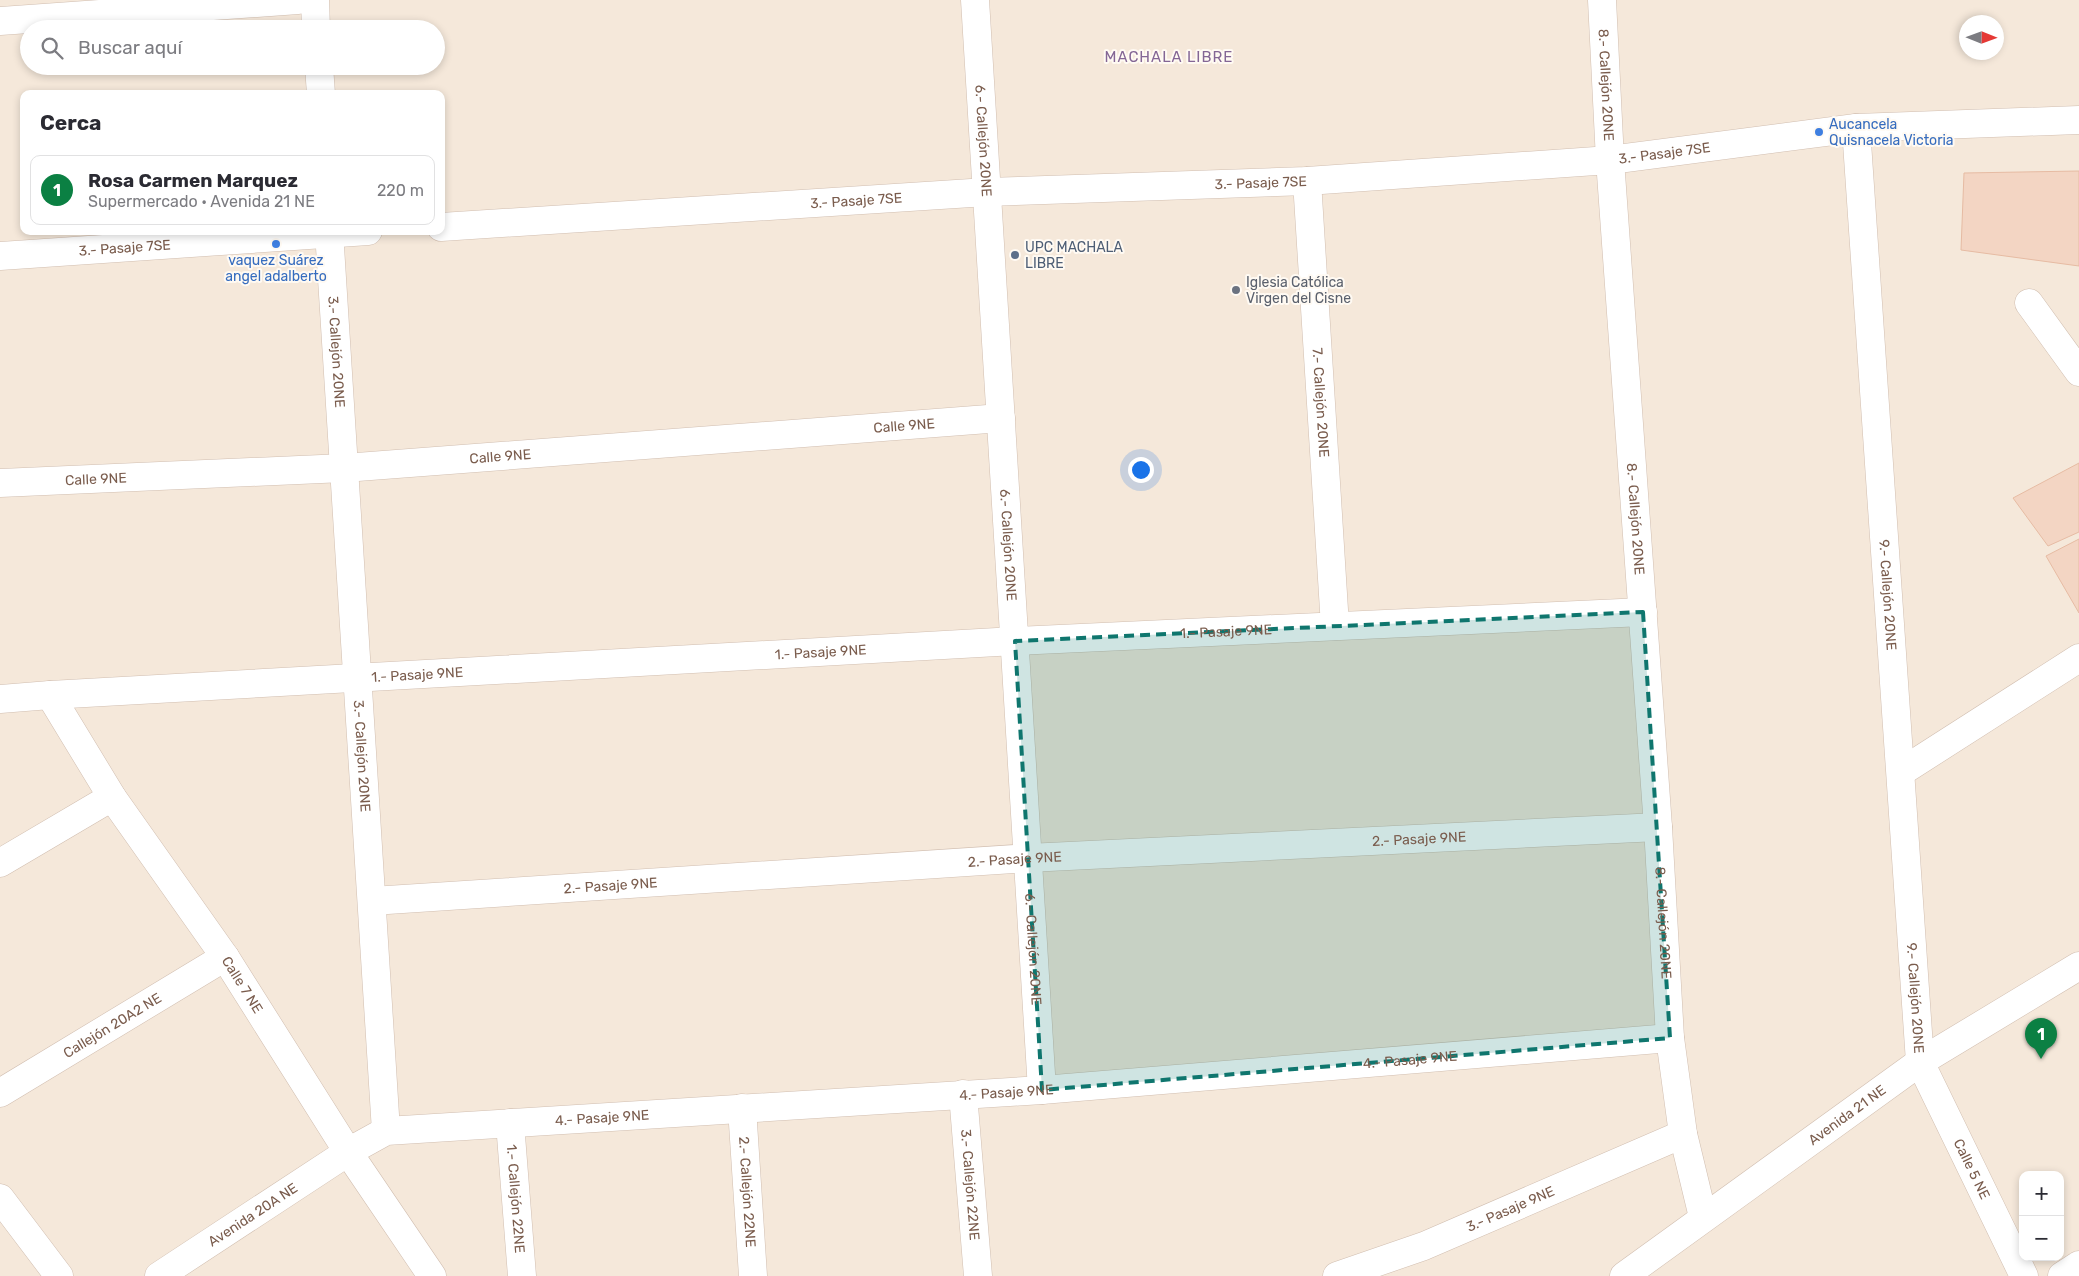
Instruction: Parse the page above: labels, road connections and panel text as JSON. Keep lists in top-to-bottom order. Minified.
{"streets":{"street":["8.- Callejón 20NE","6.- Callejón 20NE","3.- Pasaje 7SE","3.- Callejón 20NE","7.- Callejón 20NE","Calle 9NE","9.- Callejón 20NE","1.- Pasaje 9NE","2.- Pasaje 9NE","Calle 7 NE","Callejón 20A2 NE","4.- Pasaje 9NE","Avenida 21 NE","Calle 5 NE","3.- Callejón 22NE","2.- Callejón 22NE","1.- Callejón 22NE","3.- Pasaje 9NE","Avenida 20A NE"]},"crossings":[["8.- Callejón 20NE","3.- Pasaje 7SE"],["8.- Callejón 20NE","1.- Pasaje 9NE"],["8.- Callejón 20NE","2.- Pasaje 9NE"],["8.- Callejón 20NE","4.- Pasaje 9NE"],["8.- Callejón 20NE","Avenida 21 NE"],["8.- Callejón 20NE","3.- Pasaje 9NE"],["6.- Callejón 20NE","3.- Pasaje 7SE"],["6.- Callejón 20NE","Calle 9NE"],["6.- Callejón 20NE","1.- Pasaje 9NE"],["6.- Callejón 20NE","2.- Pasaje 9NE"],["6.- Callejón 20NE","4.- Pasaje 9NE"],["3.- Pasaje 7SE","7.- Callejón 20NE"],["3.- Pasaje 7SE","9.- Callejón 20NE"],["3.- Callejón 20NE","Calle 9NE"],["3.- Callejón 20NE","1.- Pasaje 9NE"],["3.- Callejón 20NE","2.- Pasaje 9NE"],["3.- Callejón 20NE","4.- Pasaje 9NE"],["7.- Callejón 20NE","1.- Pasaje 9NE"],["9.- Callejón 20NE","Avenida 21 NE"],["9.- Callejón 20NE","Calle 5 NE"],["1.- Pasaje 9NE","Calle 7 NE"],["Calle 7 NE","Callejón 20A2 NE"],["Calle 7 NE","4.- Pasaje 9NE"],["Calle 7 NE","Avenida 20A NE"],["4.- Pasaje 9NE","3.- Callejón 22NE"],["4.- Pasaje 9NE","2.- Callejón 22NE"],["4.- Pasaje 9NE","1.- Callejón 22NE"],["4.- Pasaje 9NE","Avenida 20A NE"],["Avenida 21 NE","Calle 5 NE"]],"districts":["MACHALA LIBRE"],"places":["Aucancela Quisnacela Victoria","vaquez Suárez angel adalberto","UPC MACHALA LIBRE","Iglesia Católica Virgen del Cisne"],"north":"right","page":{"search":"Buscar aquí","heading":"Cerca","list":[{"mark":"1","name":"Rosa Carmen Marquez","note":"Supermercado · Avenida 21 NE","value":"220 m"}],"pins":"1","map_buttons":["+","−"]}}
